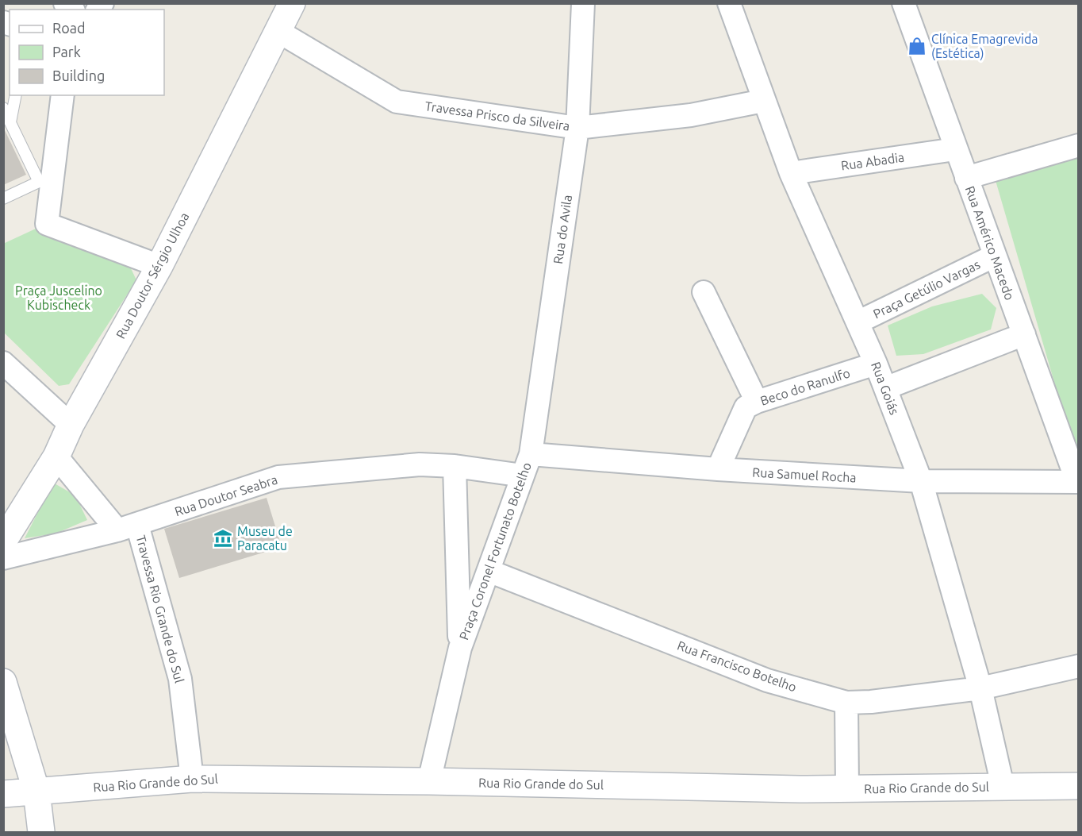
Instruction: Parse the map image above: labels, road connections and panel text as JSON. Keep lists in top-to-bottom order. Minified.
{"streets":{"street":["Travessa Prisco da Silveira","Rua Abadia","Rua do Avila","Rua Américo Macedo","Rua Doutor Sérgio Ulhoa","Praça Getúlio Vargas","Beco do Ranulfo","Rua Goiás","Rua Samuel Rocha","Rua Doutor Seabra","Praça Coronel Fortunato Botelho","Travessa Rio Grande do Sul","Rua Francisco Botelho","Rua Rio Grande do Sul"]},"crossings":[["Travessa Prisco da Silveira","Rua do Avila"],["Travessa Prisco da Silveira","Rua Doutor Sérgio Ulhoa"],["Travessa Prisco da Silveira","Rua Goiás"],["Rua Abadia","Rua Américo Macedo"],["Rua Abadia","Rua Goiás"],["Rua do Avila","Rua Samuel Rocha"],["Rua do Avila","Praça Coronel Fortunato Botelho"],["Rua Américo Macedo","Praça Getúlio Vargas"],["Rua Américo Macedo","Rua Samuel Rocha"],["Praça Getúlio Vargas","Rua Goiás"],["Beco do Ranulfo","Rua Goiás"],["Beco do Ranulfo","Rua Samuel Rocha"],["Rua Goiás","Rua Samuel Rocha"],["Rua Goiás","Rua Francisco Botelho"],["Rua Goiás","Rua Rio Grande do Sul"],["Rua Samuel Rocha","Praça Coronel Fortunato Botelho"],["Rua Doutor Seabra","Praça Coronel Fortunato Botelho"],["Rua Doutor Seabra","Travessa Rio Grande do Sul"],["Praça Coronel Fortunato Botelho","Rua Francisco Botelho"],["Praça Coronel Fortunato Botelho","Rua Rio Grande do Sul"],["Travessa Rio Grande do Sul","Rua Rio Grande do Sul"]],"parks":["Praça Juscelino Kubischeck"],"places":{"shop":["Clínica Emagrevida (Estética)"],"museum":["Museu de Paracatu"]},"legend":["Road","Park","Building"]}
